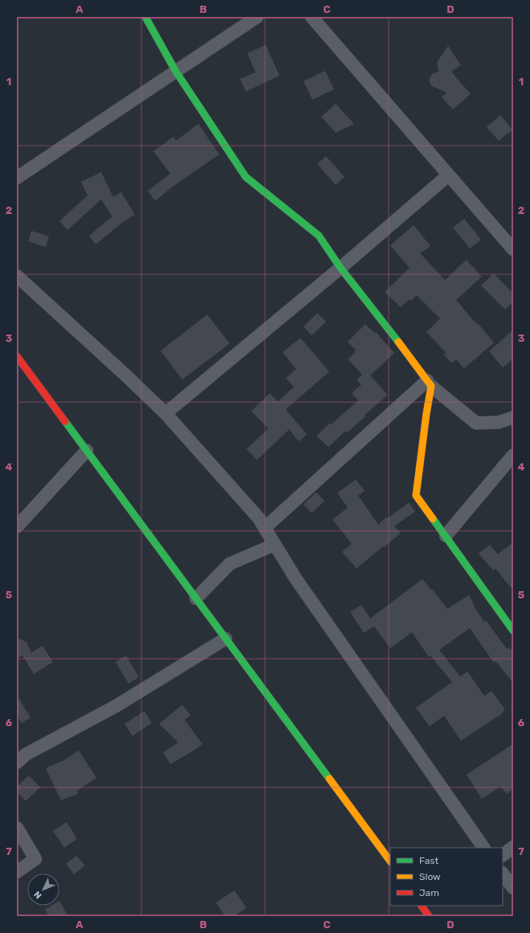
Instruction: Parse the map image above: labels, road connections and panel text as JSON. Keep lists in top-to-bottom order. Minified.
{"legend":["Fast","Slow","Jam"],"north":"bottom left","grid":{"columns":["A","B","C","D"],"rows":["1","2","3","4","5","6","7"]}}
